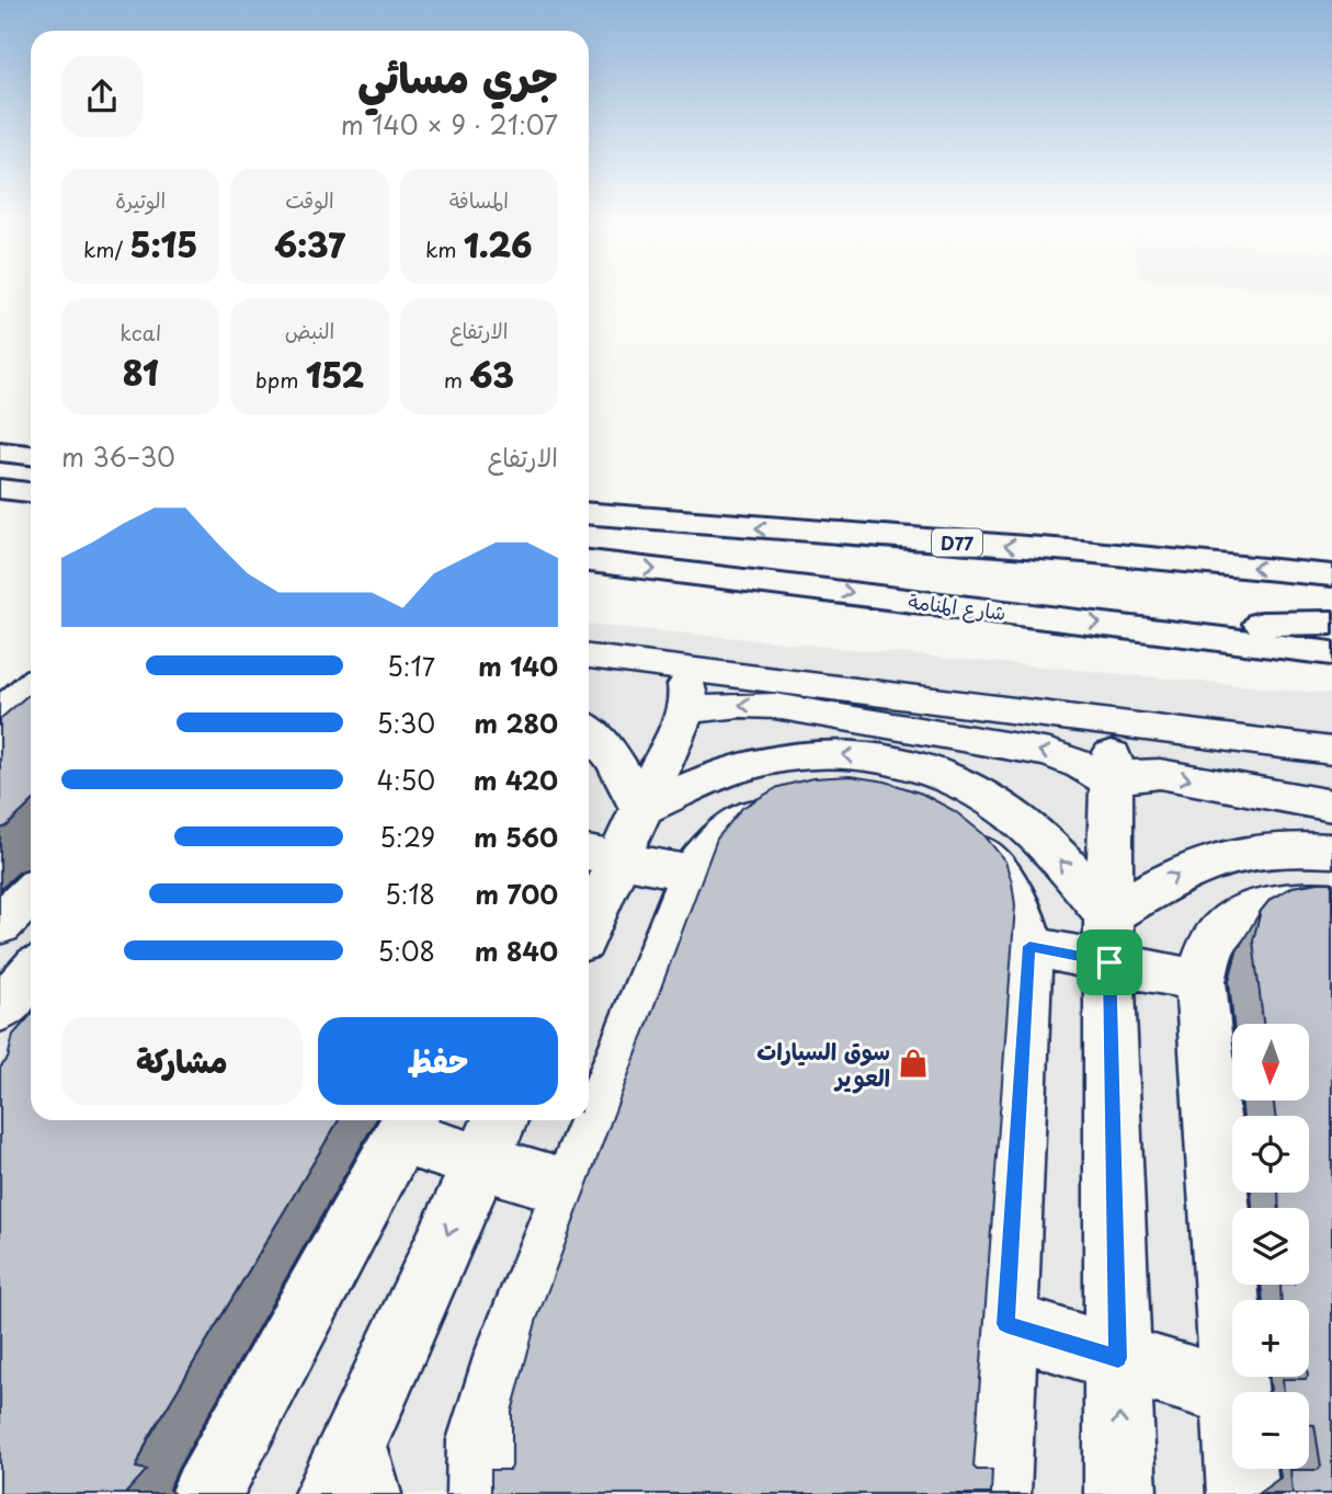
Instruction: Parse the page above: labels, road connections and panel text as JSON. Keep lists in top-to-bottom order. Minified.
{"streets":{"main road":["D77","شارع المنامة"]},"places":{"shop":["سوق السيارات العوير"]},"north":"bottom","page":{"heading":["جري مسائي","21:07 · 9 × 140 m"],"stats":[["المسافة","1.26 km"],["الوقت","6:37"],["الوتيرة","5:15 /km"],["الارتفاع","63 m"],["النبض","152 bpm"],["kcal","81"]],"chart":["الارتفاع","30–36 m"],"list":[{"name":"140 m","note":"5:17"},{"name":"280 m","note":"5:30"},{"name":"420 m","note":"4:50"},{"name":"560 m","note":"5:29"},{"name":"700 m","note":"5:18"},{"name":"840 m","note":"5:08"}],"buttons":["حفظ","مشاركة"],"map_buttons":["+","−"]}}
